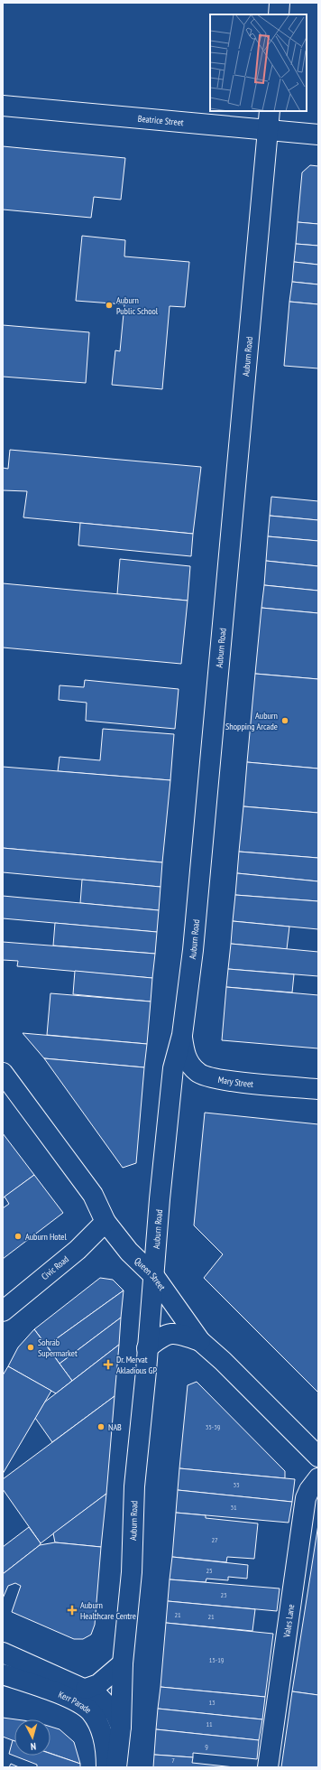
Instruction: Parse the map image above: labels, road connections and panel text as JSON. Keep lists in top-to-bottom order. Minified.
{"streets":{"street":["Beatrice Street","Auburn Road","Mary Street","Civic Road","Queen Street","Vales Lane","Kerr Parade"]},"crossings":[["Beatrice Street","Auburn Road"],["Auburn Road","Mary Street"],["Auburn Road","Queen Street"],["Auburn Road","Kerr Parade"],["Civic Road","Queen Street"]],"places":{"other":["Auburn Public School","Auburn Shopping Arcade","Auburn Hotel","Sohrab Supermarket","NAB"],"health":["Dr. Mervat Akladious GP","Auburn Healthcare Centre"]},"house_numbers":["35-39","33","31","27","25","23","21","21","15-19","13","11","9","7"],"north":"bottom"}
